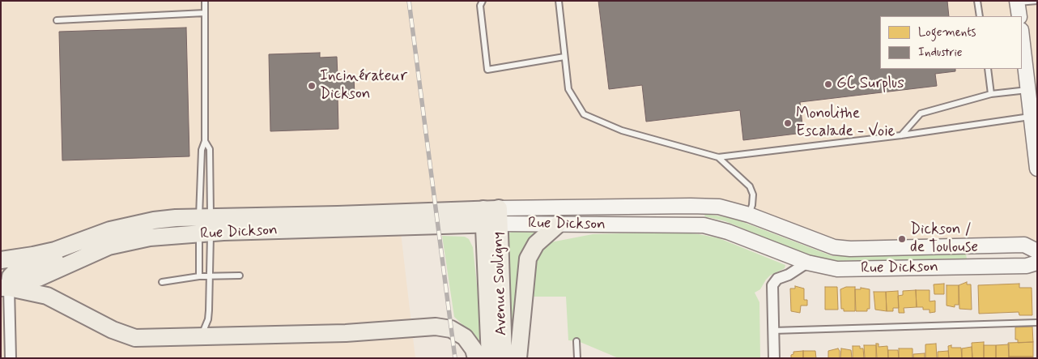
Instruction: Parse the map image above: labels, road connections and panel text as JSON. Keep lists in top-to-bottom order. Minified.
{"streets":{"main road":["Rue Dickson","Avenue Souligny"]},"crossings":[["Rue Dickson","Avenue Souligny"]],"places":["GC Surplus","Incinérateur Dickson","Monolithe Escalade - Voie","Dickson / de Toulouse"],"legend":["Logements","Industrie"]}
